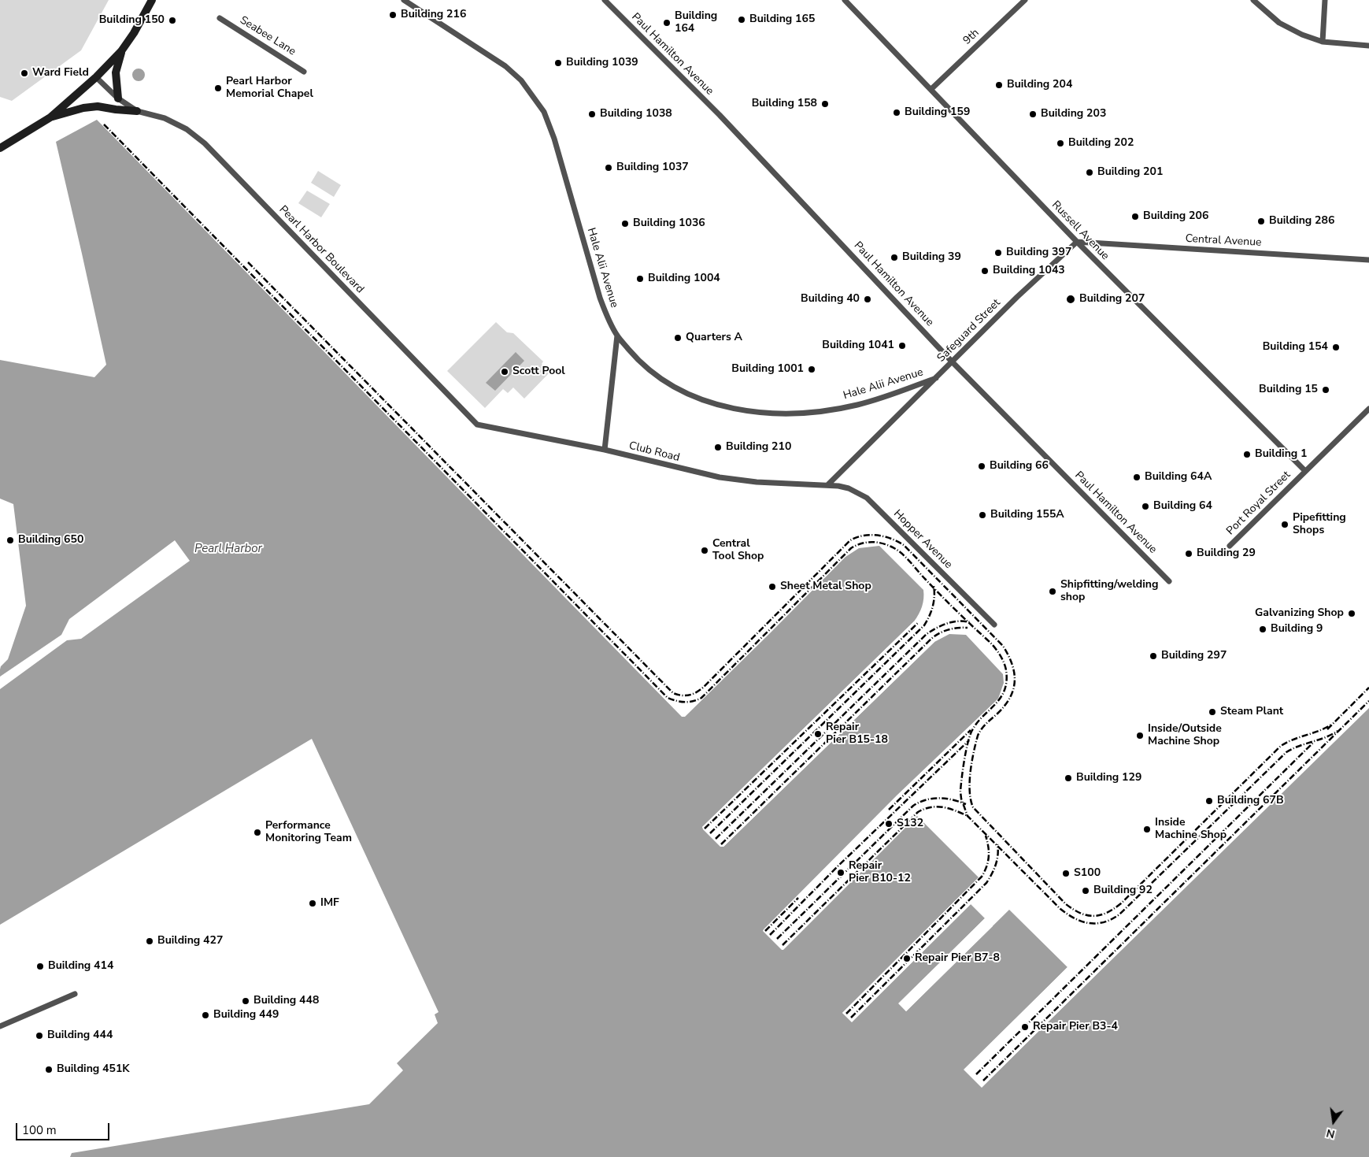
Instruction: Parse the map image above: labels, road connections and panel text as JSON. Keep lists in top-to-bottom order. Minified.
{"streets":{"street":["Seabee Lane","9th","Paul Hamilton Avenue","Russell Avenue","Central Avenue","Pearl Harbor Boulevard","Hale Alii Avenue","Safeguard Street","Club Road","Port Royal Street","Hopper Avenue"]},"crossings":[["9th","Russell Avenue"],["Paul Hamilton Avenue","Safeguard Street"],["Russell Avenue","Central Avenue"],["Russell Avenue","Safeguard Street"],["Russell Avenue","Port Royal Street"],["Central Avenue","Safeguard Street"],["Pearl Harbor Boulevard","Club Road"],["Hale Alii Avenue","Safeguard Street"],["Safeguard Street","Club Road"],["Safeguard Street","Hopper Avenue"],["Club Road","Hopper Avenue"]],"water":["Pearl Harbor"],"places":["Building 216","Building 165","Building 150","Building 164","Building 1039","Ward Field","Building 204","Pearl Harbor Memorial Chapel","Building 158","Building 159","Building 1038","Building 203","Building 202","Building 1037","Building 201","Building 206","Building 286","Building 1036","Building 397","Building 39","Building 1043","Building 1004","Building 40","Building 207","Quarters A","Building 1041","Building 154","Building 1001","Scott Pool","Building 15","Building 210","Building 1","Building 66","Building 64A","Building 64","Building 155A","Pipefitting Shops","Building 650","Central Tool Shop","Building 29","Sheet Metal Shop","Shipfitting/welding shop","Galvanizing Shop","Building 9","Building 297","Steam Plant","Repair Pier B15-18","Inside/Outside Machine Shop","Building 129","Building 67B","S132","Inside Machine Shop","Performance Monitoring Team","Repair Pier B10-12","S100","Building 92","IMF","Building 427","Repair Pier B7-8","Building 414","Building 448","Building 449","Repair Pier B3-4","Building 444","Building 451K"],"scale_bar":"100 m","north":"bottom"}
